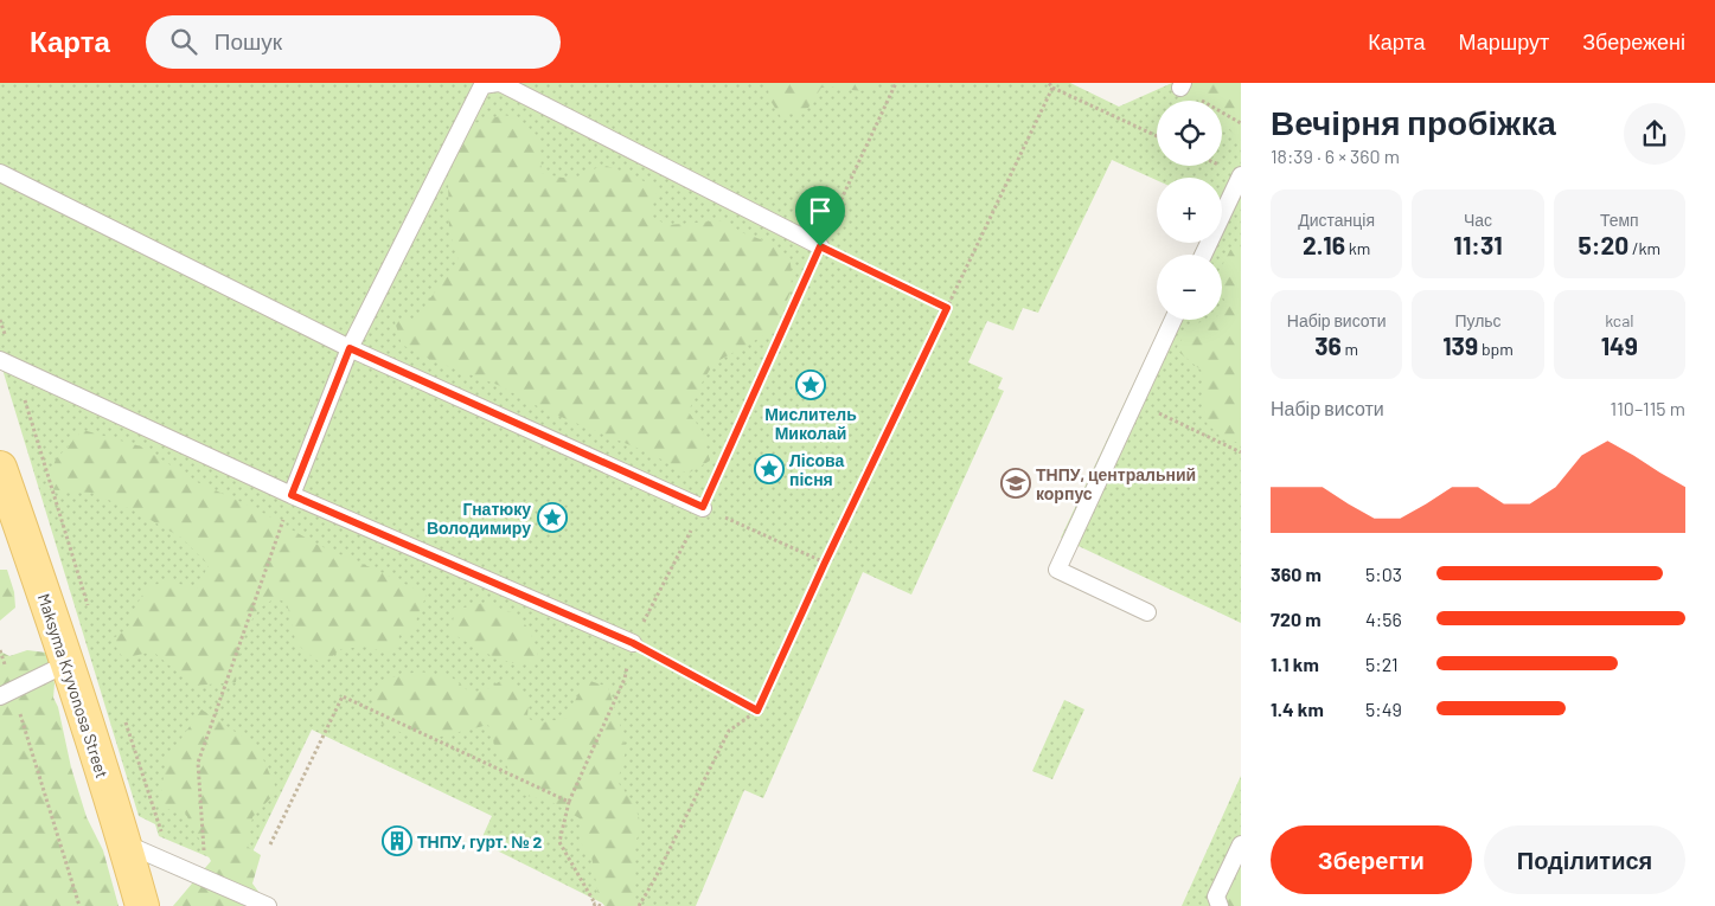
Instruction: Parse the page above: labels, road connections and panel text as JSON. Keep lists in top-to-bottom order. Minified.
{"streets":{"main road":["Maksyma Kryvonosa Street"]},"places":{"place":["Мислитель Миколай","Лісова пісня","Гнатюку Володимиру"],"school or university":["ТНПУ, центральний корпус"],"building":["ТНПУ, гурт. № 2"]},"page":{"header":"Карта","search":"Пошук","nav":["Карта","Маршрут","Збережені"],"heading":["Вечірня пробіжка","18:39 · 6 × 360 m"],"map_buttons":["+","−"],"stats":[["Дистанція","2.16 km"],["Час","11:31"],["Темп","5:20 /km"],["Набір висоти","36 m"],["Пульс","139 bpm"],["kcal","149"]],"chart":["Набір висоти","110–115 m"],"list":[{"name":"360 m","note":"5:03"},{"name":"720 m","note":"4:56"},{"name":"1.1 km","note":"5:21"},{"name":"1.4 km","note":"5:49"}],"buttons":["Зберегти","Поділитися"]}}
